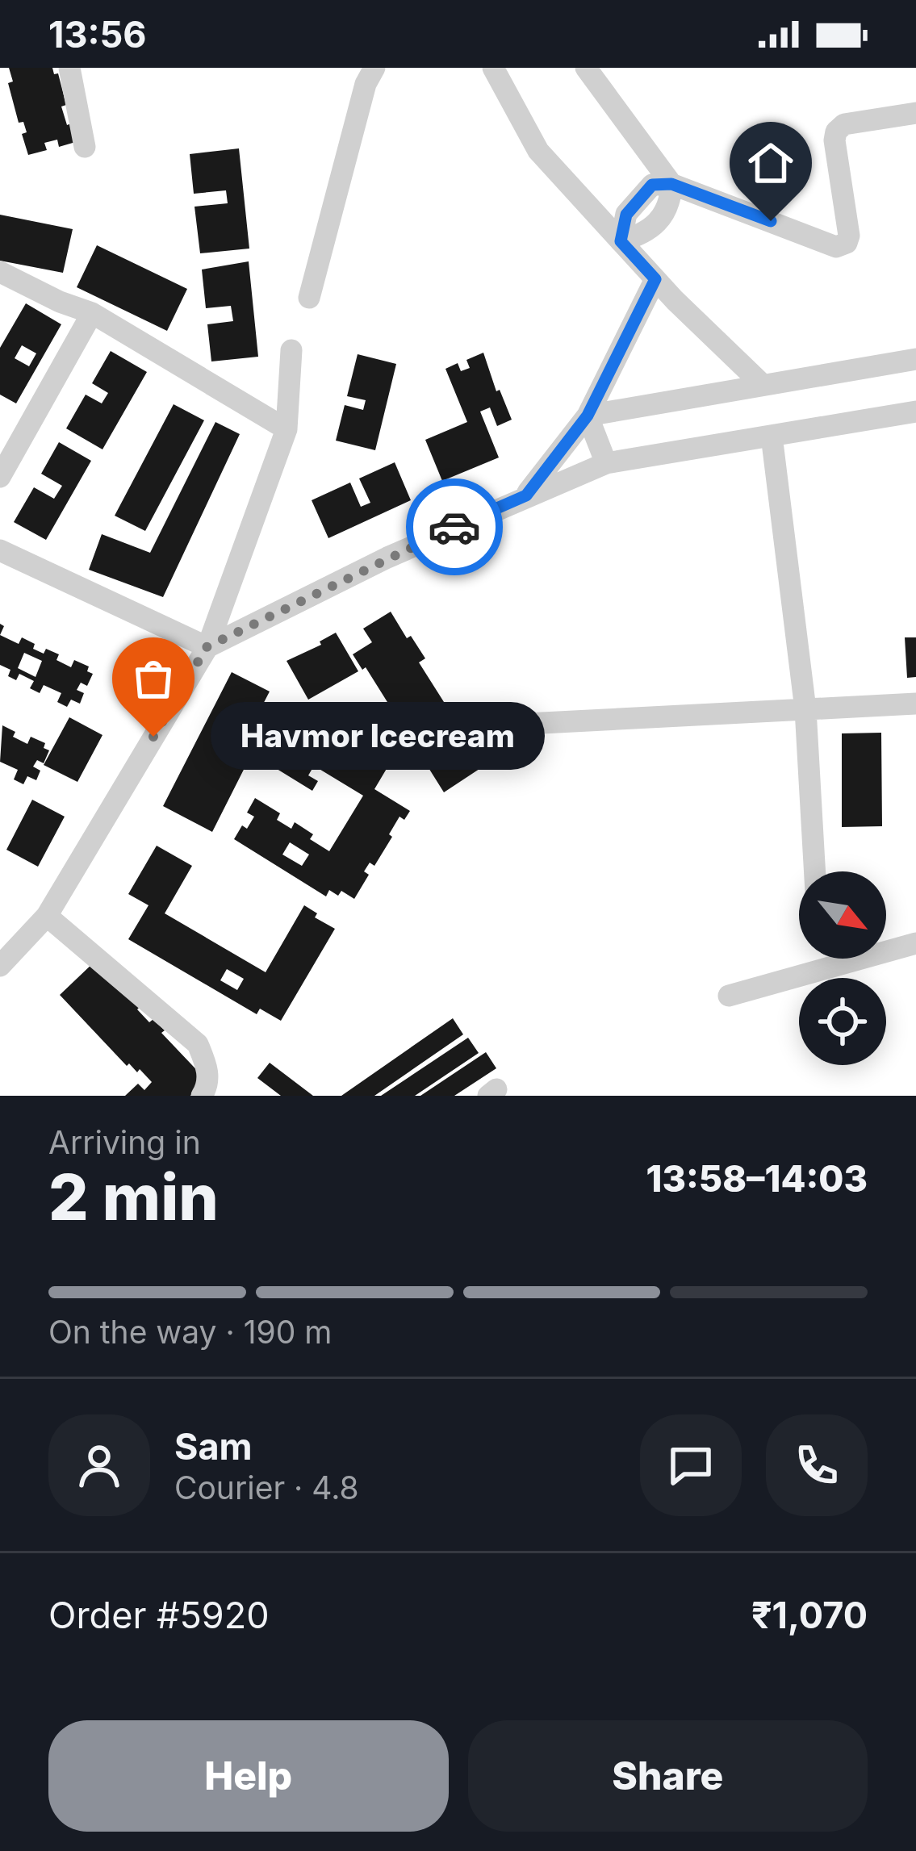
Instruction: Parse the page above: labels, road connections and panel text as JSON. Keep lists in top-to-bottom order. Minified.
{"places":["Havmor Icecream"],"north":"bottom right","page":{"status":"13:56","bubble":"Havmor Icecream","heading":["2 min","Arriving in","13:58–14:03"],"panel":["Sam","Courier · 4.8","Order #5920","₹1,070"],"bar":"On the way · 190 m","buttons":["Help","Share"]}}
